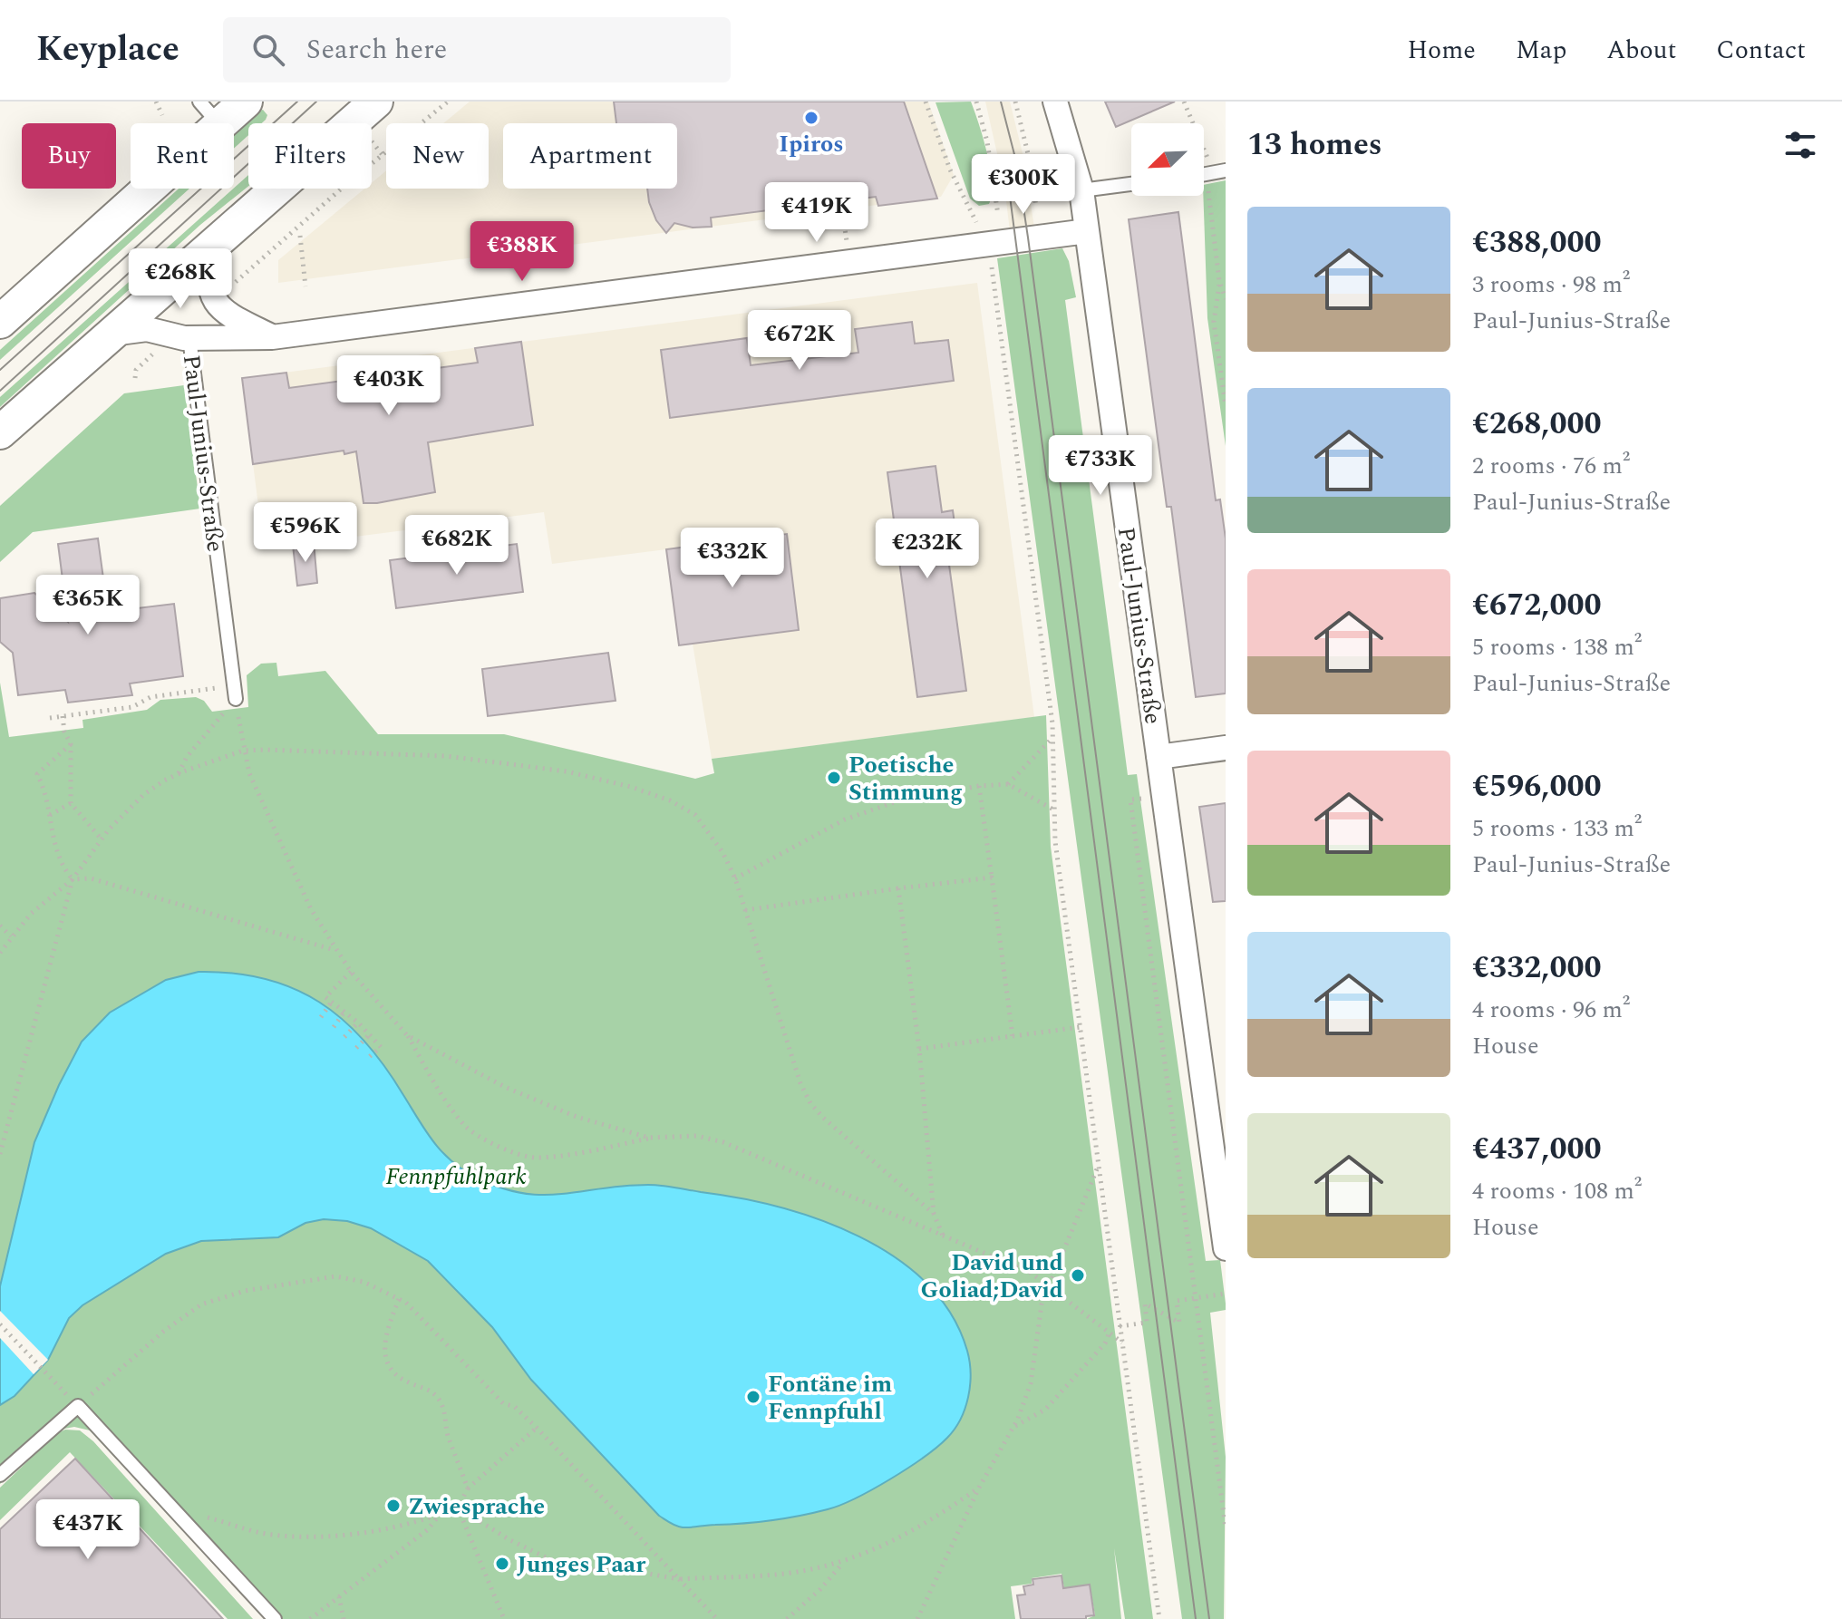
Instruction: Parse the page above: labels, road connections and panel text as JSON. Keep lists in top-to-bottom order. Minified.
{"streets":{"street":["Paul-Junius-Straße"]},"parks":["Fennpfuhlpark"],"places":["Ipiros","Poetische Stimmung","David und Goliad;David","Fontäne im Fennpfuhl","Zwiesprache","Junges Paar"],"north":"bottom left","page":{"header":"Keyplace","search":"Search here","nav":["Home","Map","About","Contact"],"heading":"13 homes","chip":["Buy","Rent","Filters","New","Apartment"],"price":["€300K","€419K","€388K","€268K","€672K","€403K","€733K","€596K","€682K","€232K","€332K","€365K","€437K"],"list":[{"name":"€388,000","note":"3 rooms · 98 m² · Paul-Junius-Straße"},{"name":"€268,000","note":"2 rooms · 76 m² · Paul-Junius-Straße"},{"name":"€672,000","note":"5 rooms · 138 m² · Paul-Junius-Straße"},{"name":"€596,000","note":"5 rooms · 133 m² · Paul-Junius-Straße"},{"name":"€332,000","note":"4 rooms · 96 m² · House"},{"name":"€437,000","note":"4 rooms · 108 m² · House"}]}}
